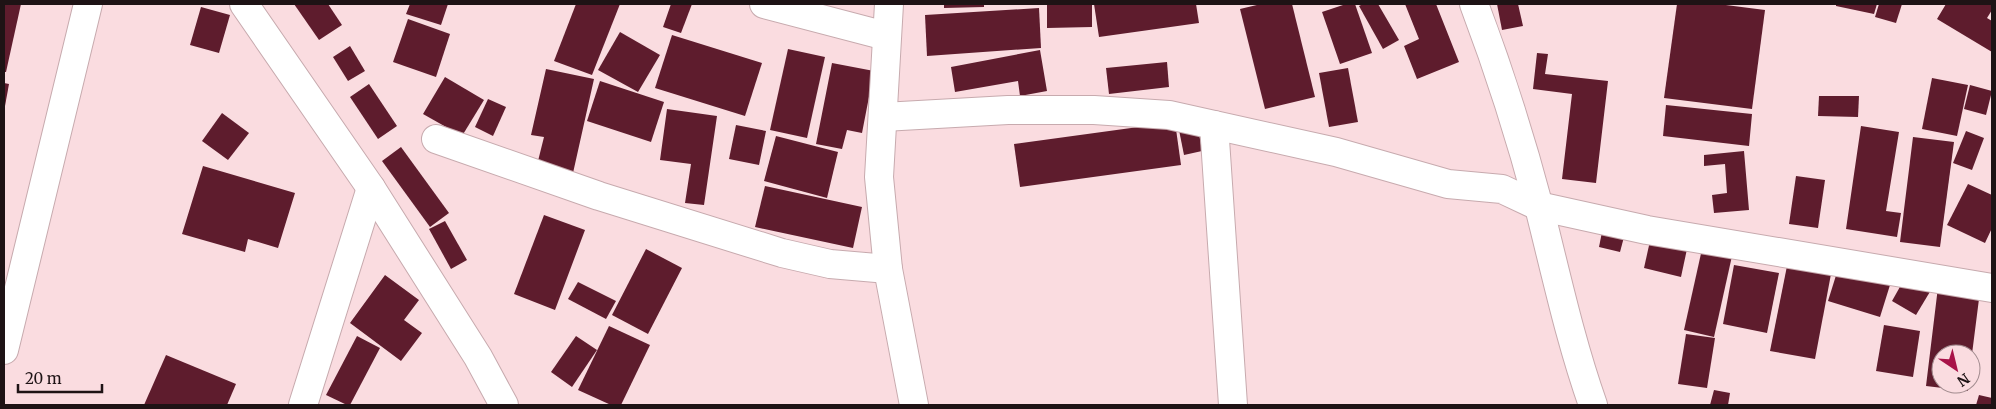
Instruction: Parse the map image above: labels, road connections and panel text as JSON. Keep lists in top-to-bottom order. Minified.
{"scale_bar":"20 m","north":"bottom right"}
